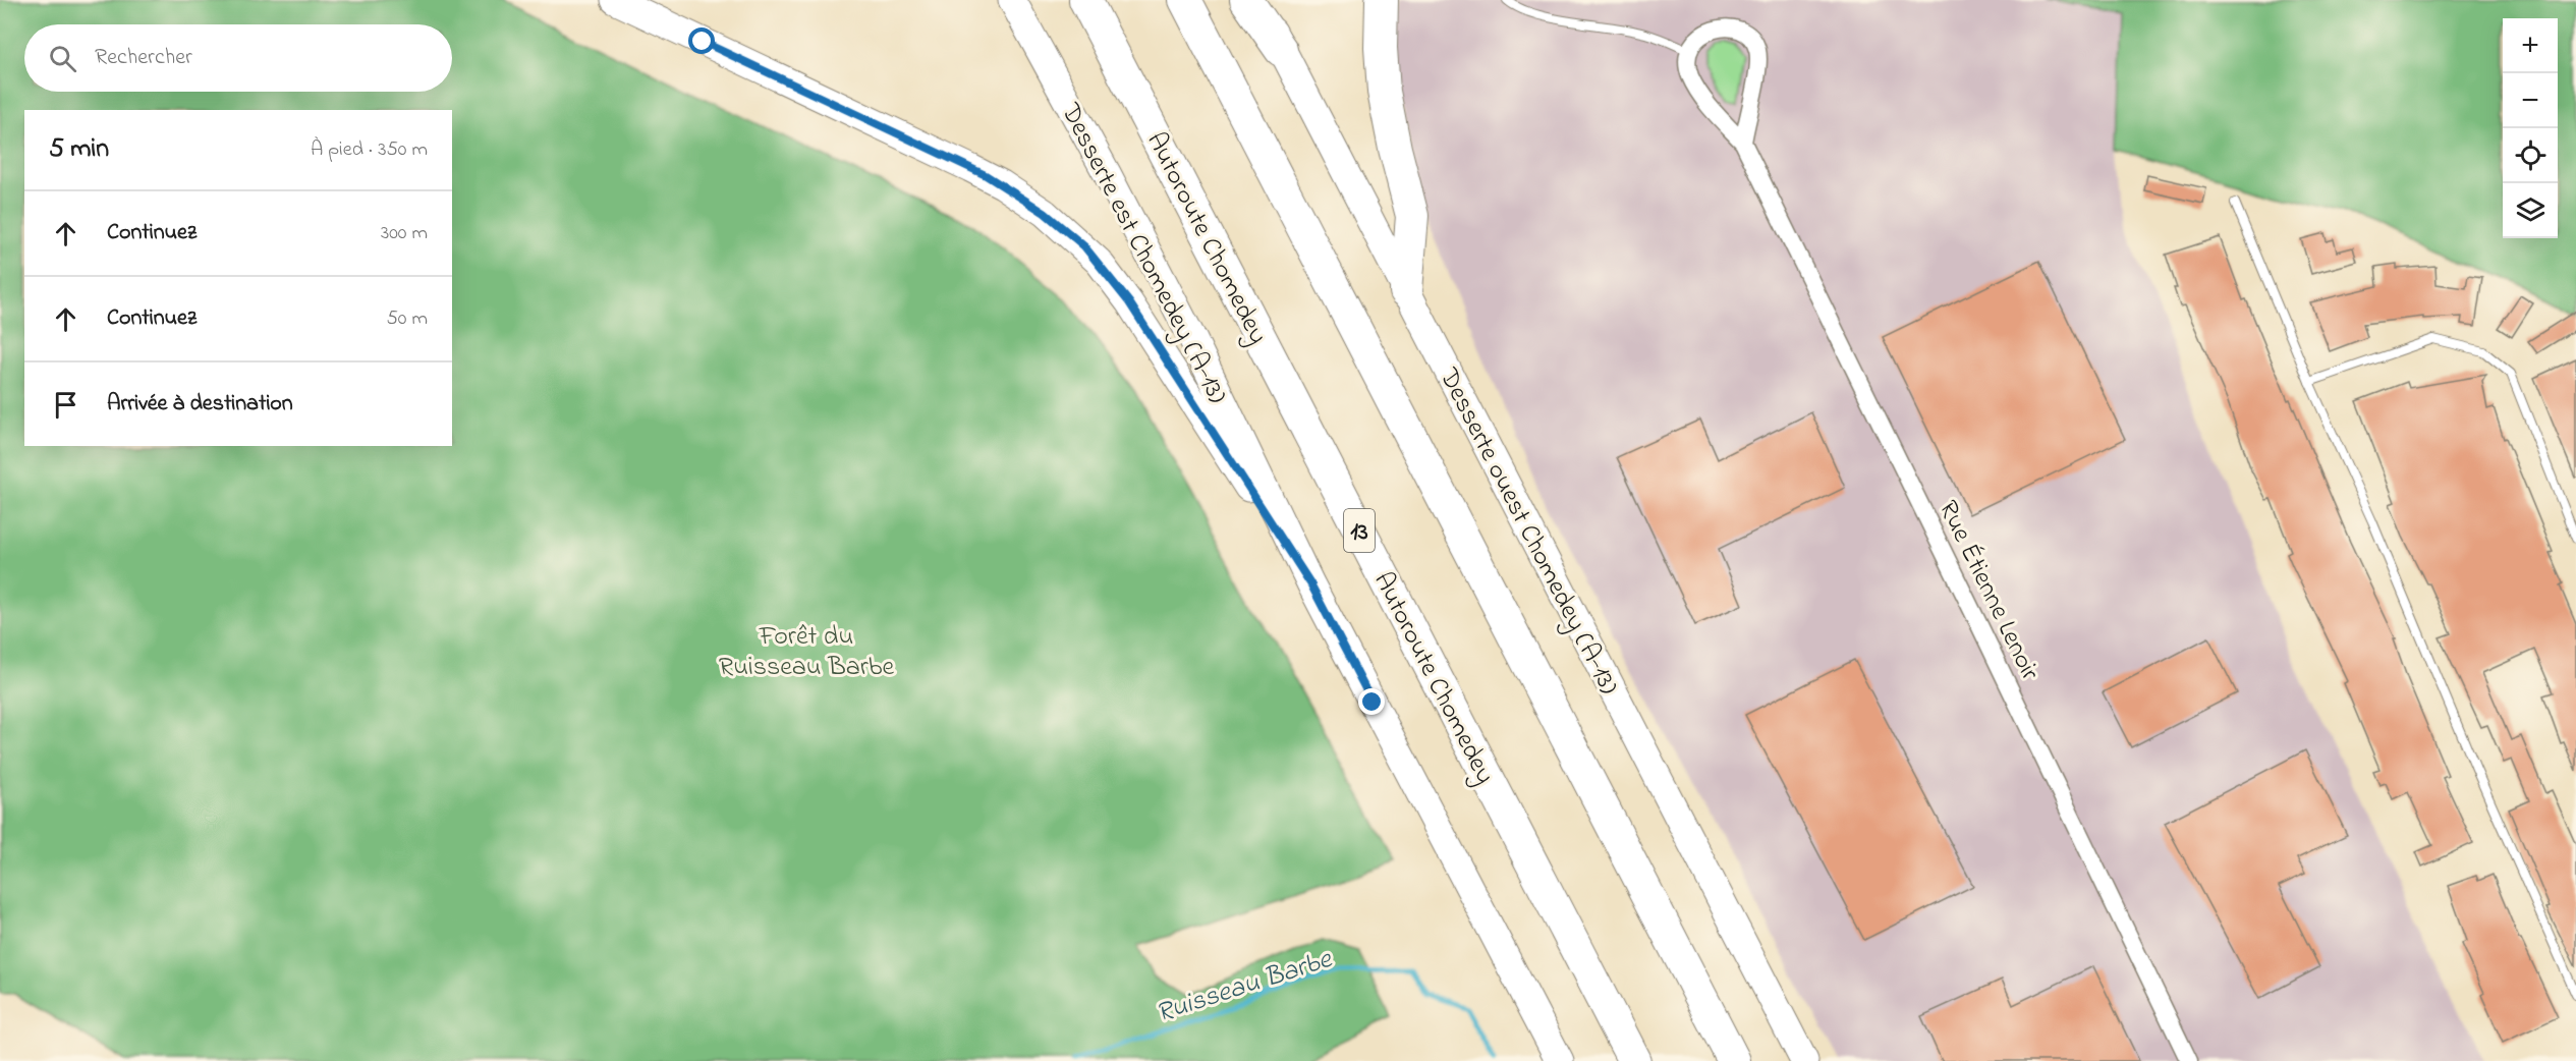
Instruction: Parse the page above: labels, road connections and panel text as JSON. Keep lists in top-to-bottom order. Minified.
{"streets":{"highway":["Autoroute Chomedey","13"],"main road":["Desserte est Chomedey (A-13)","Desserte ouest Chomedey (A-13)"],"street":["Rue Étienne Lenoir"]},"water":["Ruisseau Barbe"],"parks":["Forêt du Ruisseau Barbe"],"page":{"map_buttons":["+","−"],"search":"Rechercher","heading":["5 min","À pied · 350 m"],"list":[["Continuez","300 m"],["Continuez","50 m"],"Arrivée à destination"]}}
